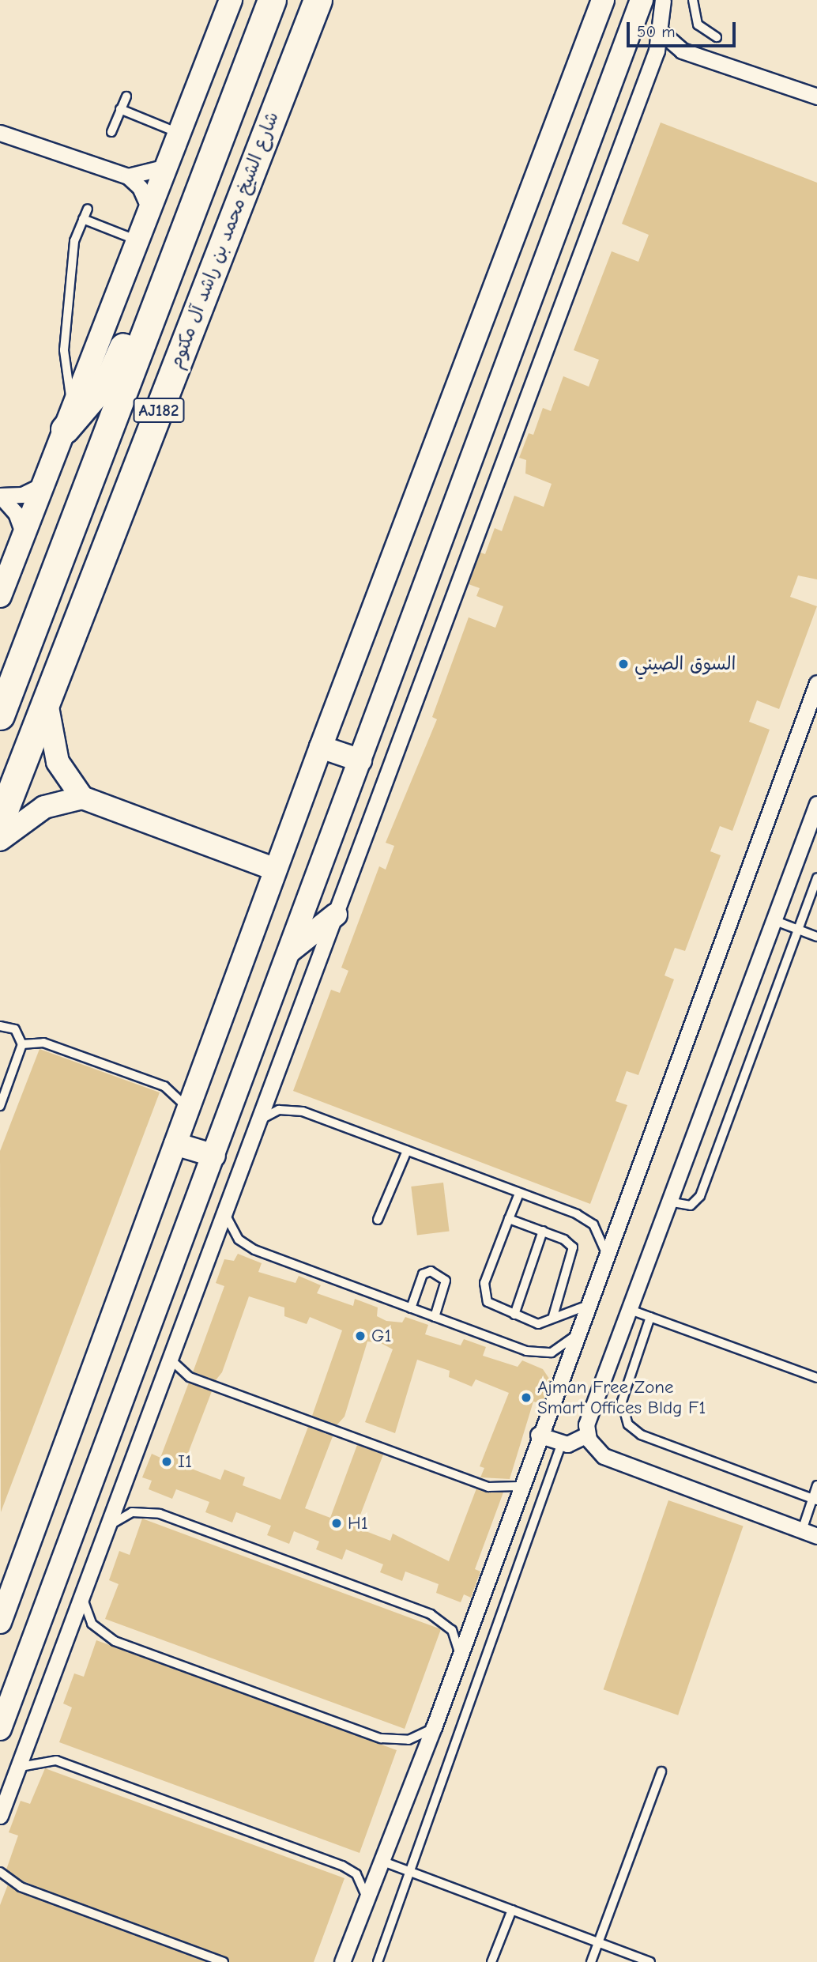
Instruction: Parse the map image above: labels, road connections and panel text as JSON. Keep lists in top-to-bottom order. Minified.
{"streets":{"highway":["شارع الشيخ محمد بن راشد آل مكتوم","AJ182"]},"places":["السوق الصيني","G1","Ajman Free Zone Smart Offices Bldg F1","I1","H1"],"scale_bar":"50 m"}
